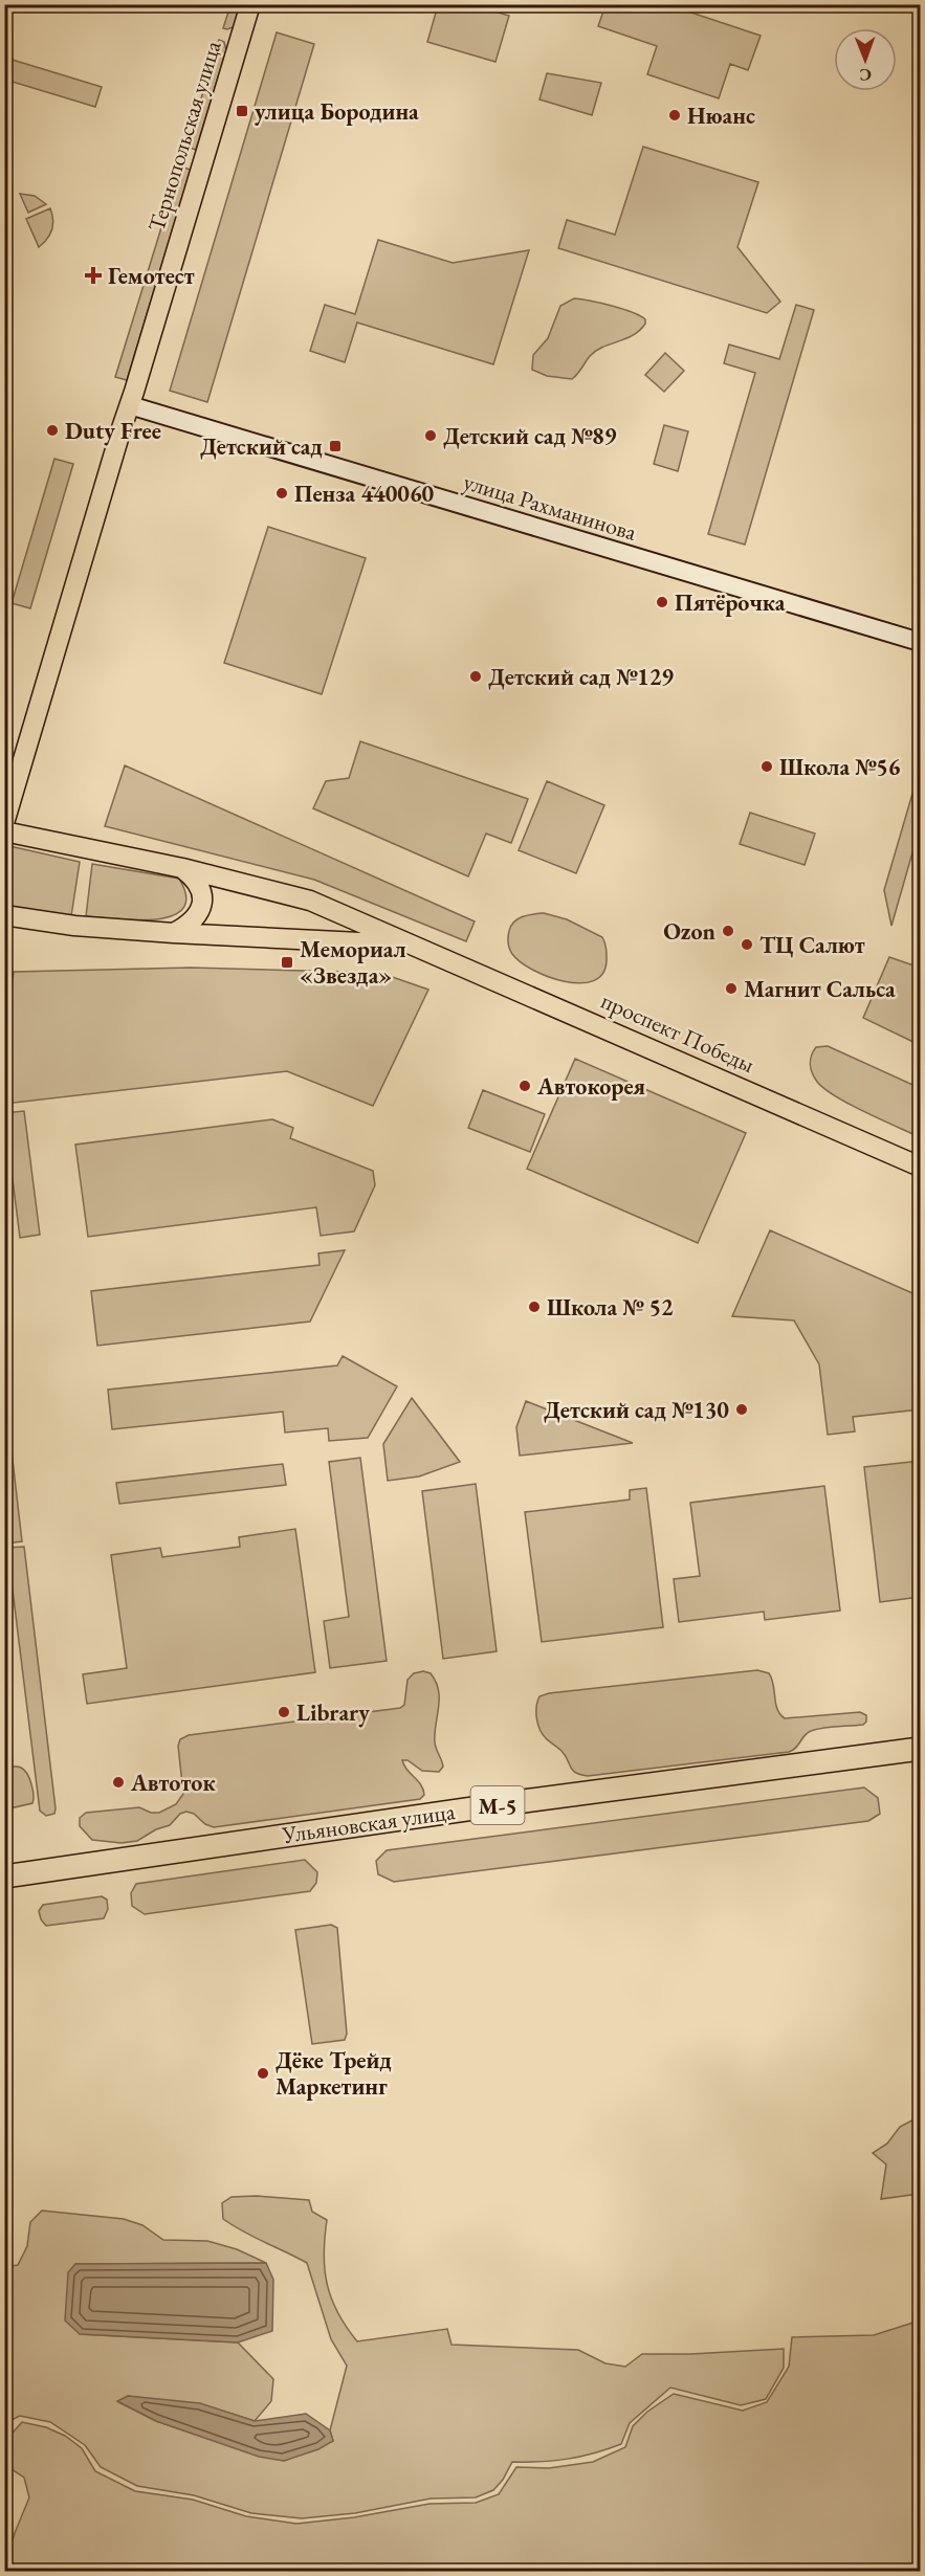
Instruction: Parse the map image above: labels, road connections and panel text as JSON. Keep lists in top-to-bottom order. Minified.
{"streets":{"highway":["М-5","Ульяновская улица"],"main road":["Тернопольская улица","улица Рахманинова","проспект Победы"]},"crossings":[["Тернопольская улица","улица Рахманинова"]],"places":{"transit":["улица Бородина","Детский сад","Мемориал «Звезда»"],"other":["Нюанс","Duty Free","Детский сад №89","Пенза 440060","Пятёрочка","Детский сад №129","Школа №56","Ozon","ТЦ Салют","Магнит Сальса","Автокорея","Школа № 52","Детский сад №130","Library","Автоток","Дёке Трейд Маркетинг"],"health":["Гемотест"]},"north":"bottom"}
